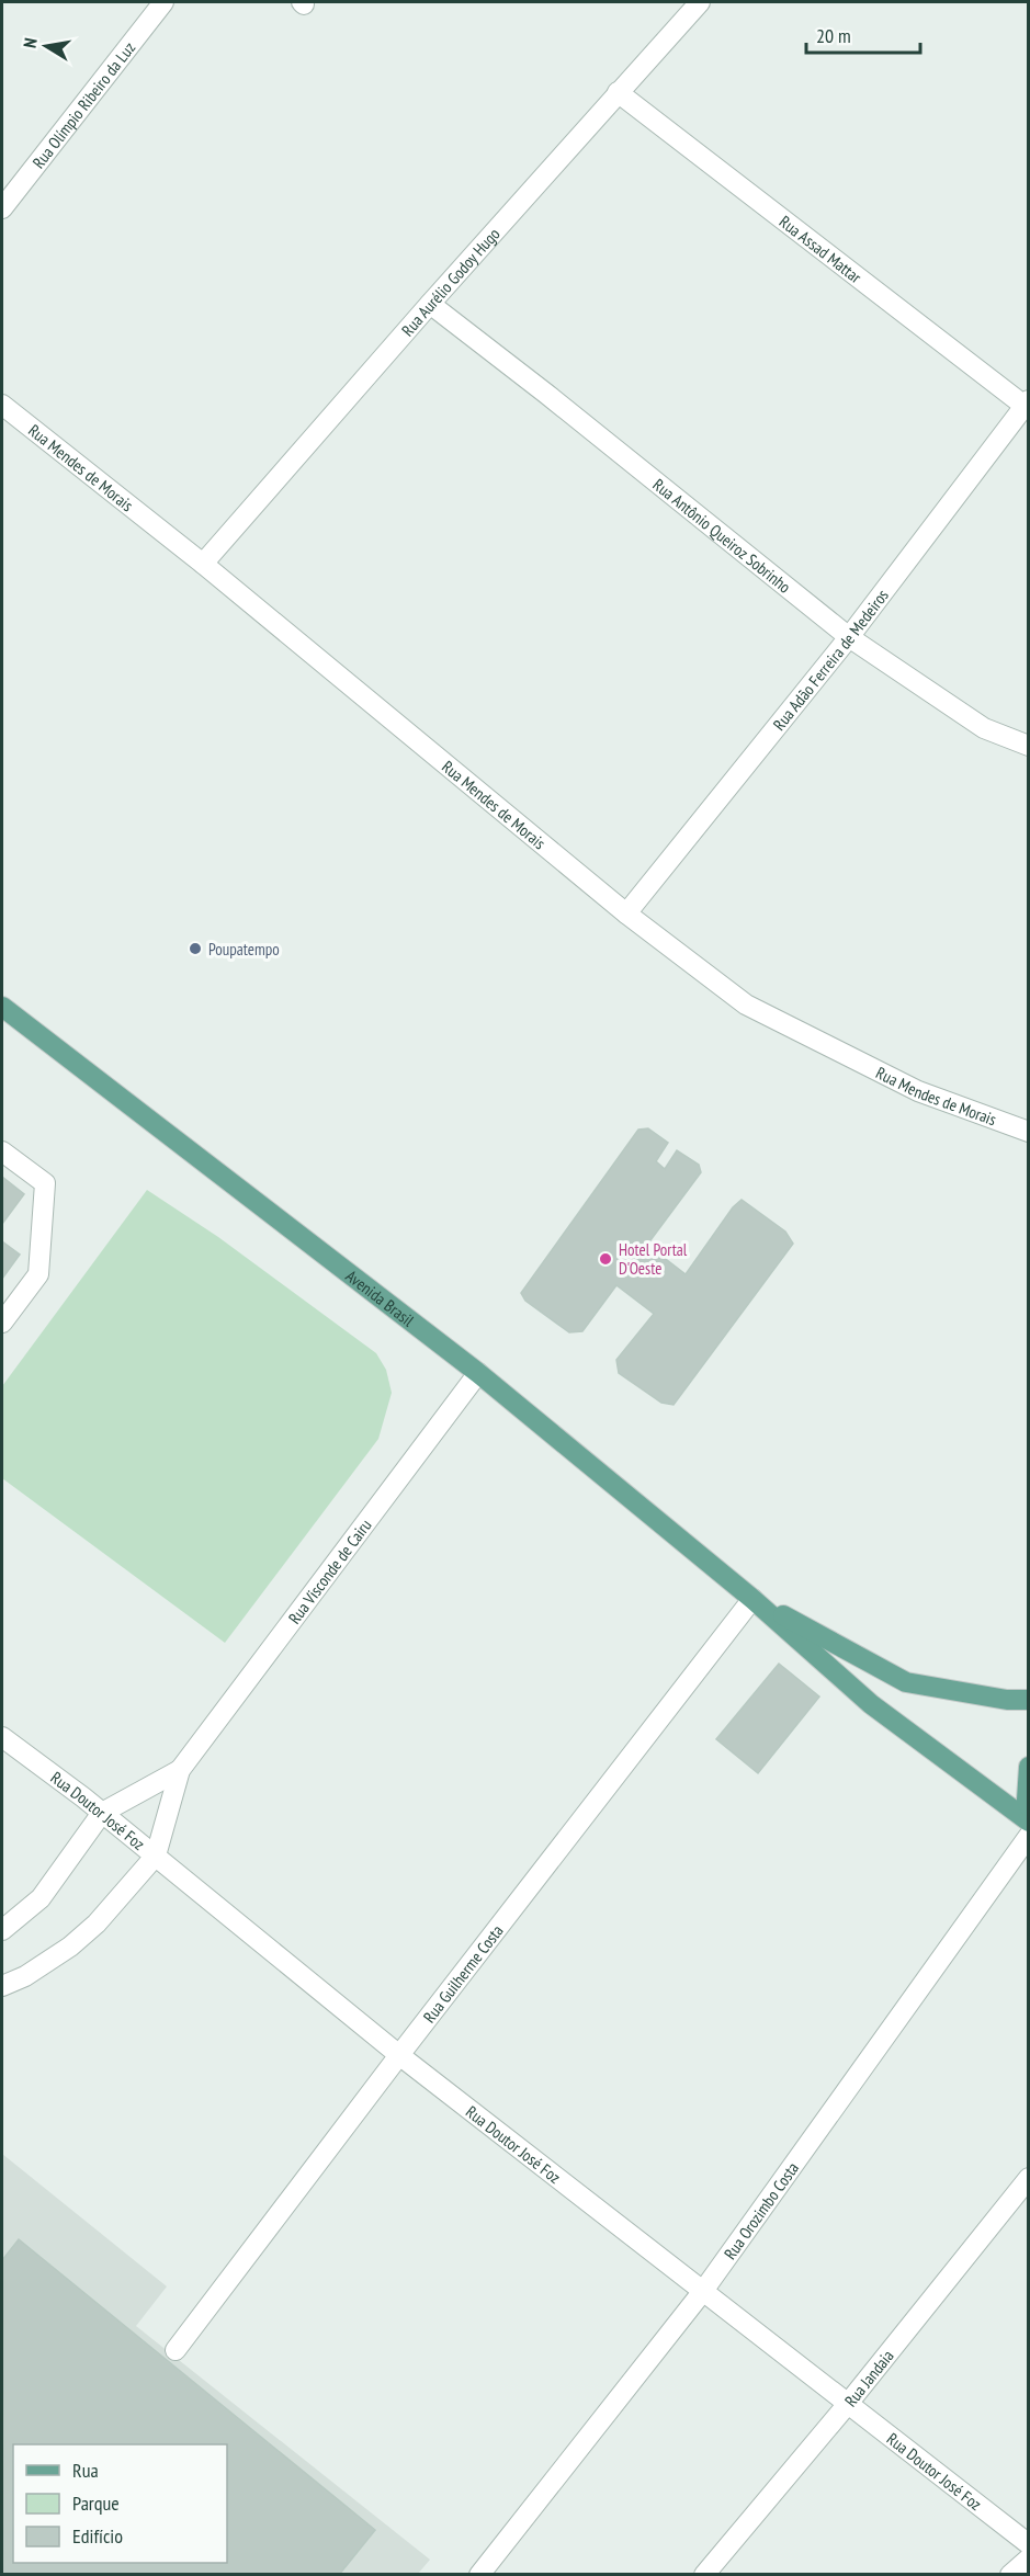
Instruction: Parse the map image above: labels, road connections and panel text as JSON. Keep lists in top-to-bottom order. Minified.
{"streets":{"main road":["Avenida Brasil"],"street":["Rua Olímpio Ribeiro da Luz","Rua Assad Mattar","Rua Aurélio Godoy Hugo","Rua Mendes de Morais","Rua Antônio Queiroz Sobrinho","Rua Adão Ferreira de Medeiros","Rua Visconde de Cairu","Rua Doutor José Foz","Rua Guilherme Costa","Rua Orozimbo Costa","Rua Jandaia"]},"crossings":[["Rua Assad Mattar","Rua Aurélio Godoy Hugo"],["Rua Assad Mattar","Rua Adão Ferreira de Medeiros"],["Rua Aurélio Godoy Hugo","Rua Mendes de Morais"],["Rua Aurélio Godoy Hugo","Rua Antônio Queiroz Sobrinho"],["Rua Mendes de Morais","Rua Adão Ferreira de Medeiros"],["Rua Antônio Queiroz Sobrinho","Rua Adão Ferreira de Medeiros"],["Avenida Brasil","Rua Visconde de Cairu"],["Avenida Brasil","Rua Guilherme Costa"],["Rua Visconde de Cairu","Rua Doutor José Foz"],["Rua Doutor José Foz","Rua Guilherme Costa"],["Rua Doutor José Foz","Rua Orozimbo Costa"],["Rua Doutor José Foz","Rua Jandaia"]],"places":["Poupatempo","Hotel Portal D'Oeste"],"legend":["Rua","Parque","Edifício"],"scale_bar":"20 m","north":"left"}
